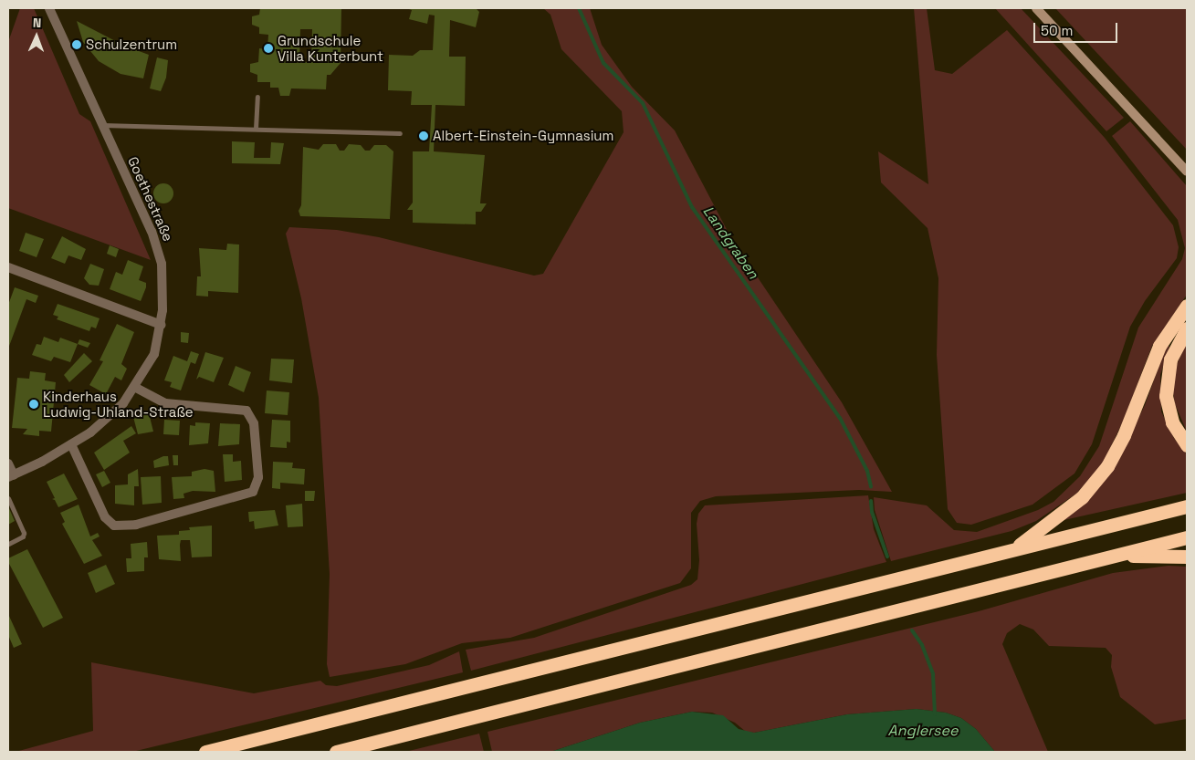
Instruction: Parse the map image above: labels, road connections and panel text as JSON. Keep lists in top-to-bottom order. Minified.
{"streets":{"street":["Goethestraße"]},"water":["Landgraben","Anglersee"],"places":["Schulzentrum","Grundschule Villa Kunterbunt","Albert-Einstein-Gymnasium","Kinderhaus Ludwig-Uhland-Straße"],"scale_bar":"50 m","north":"top"}
